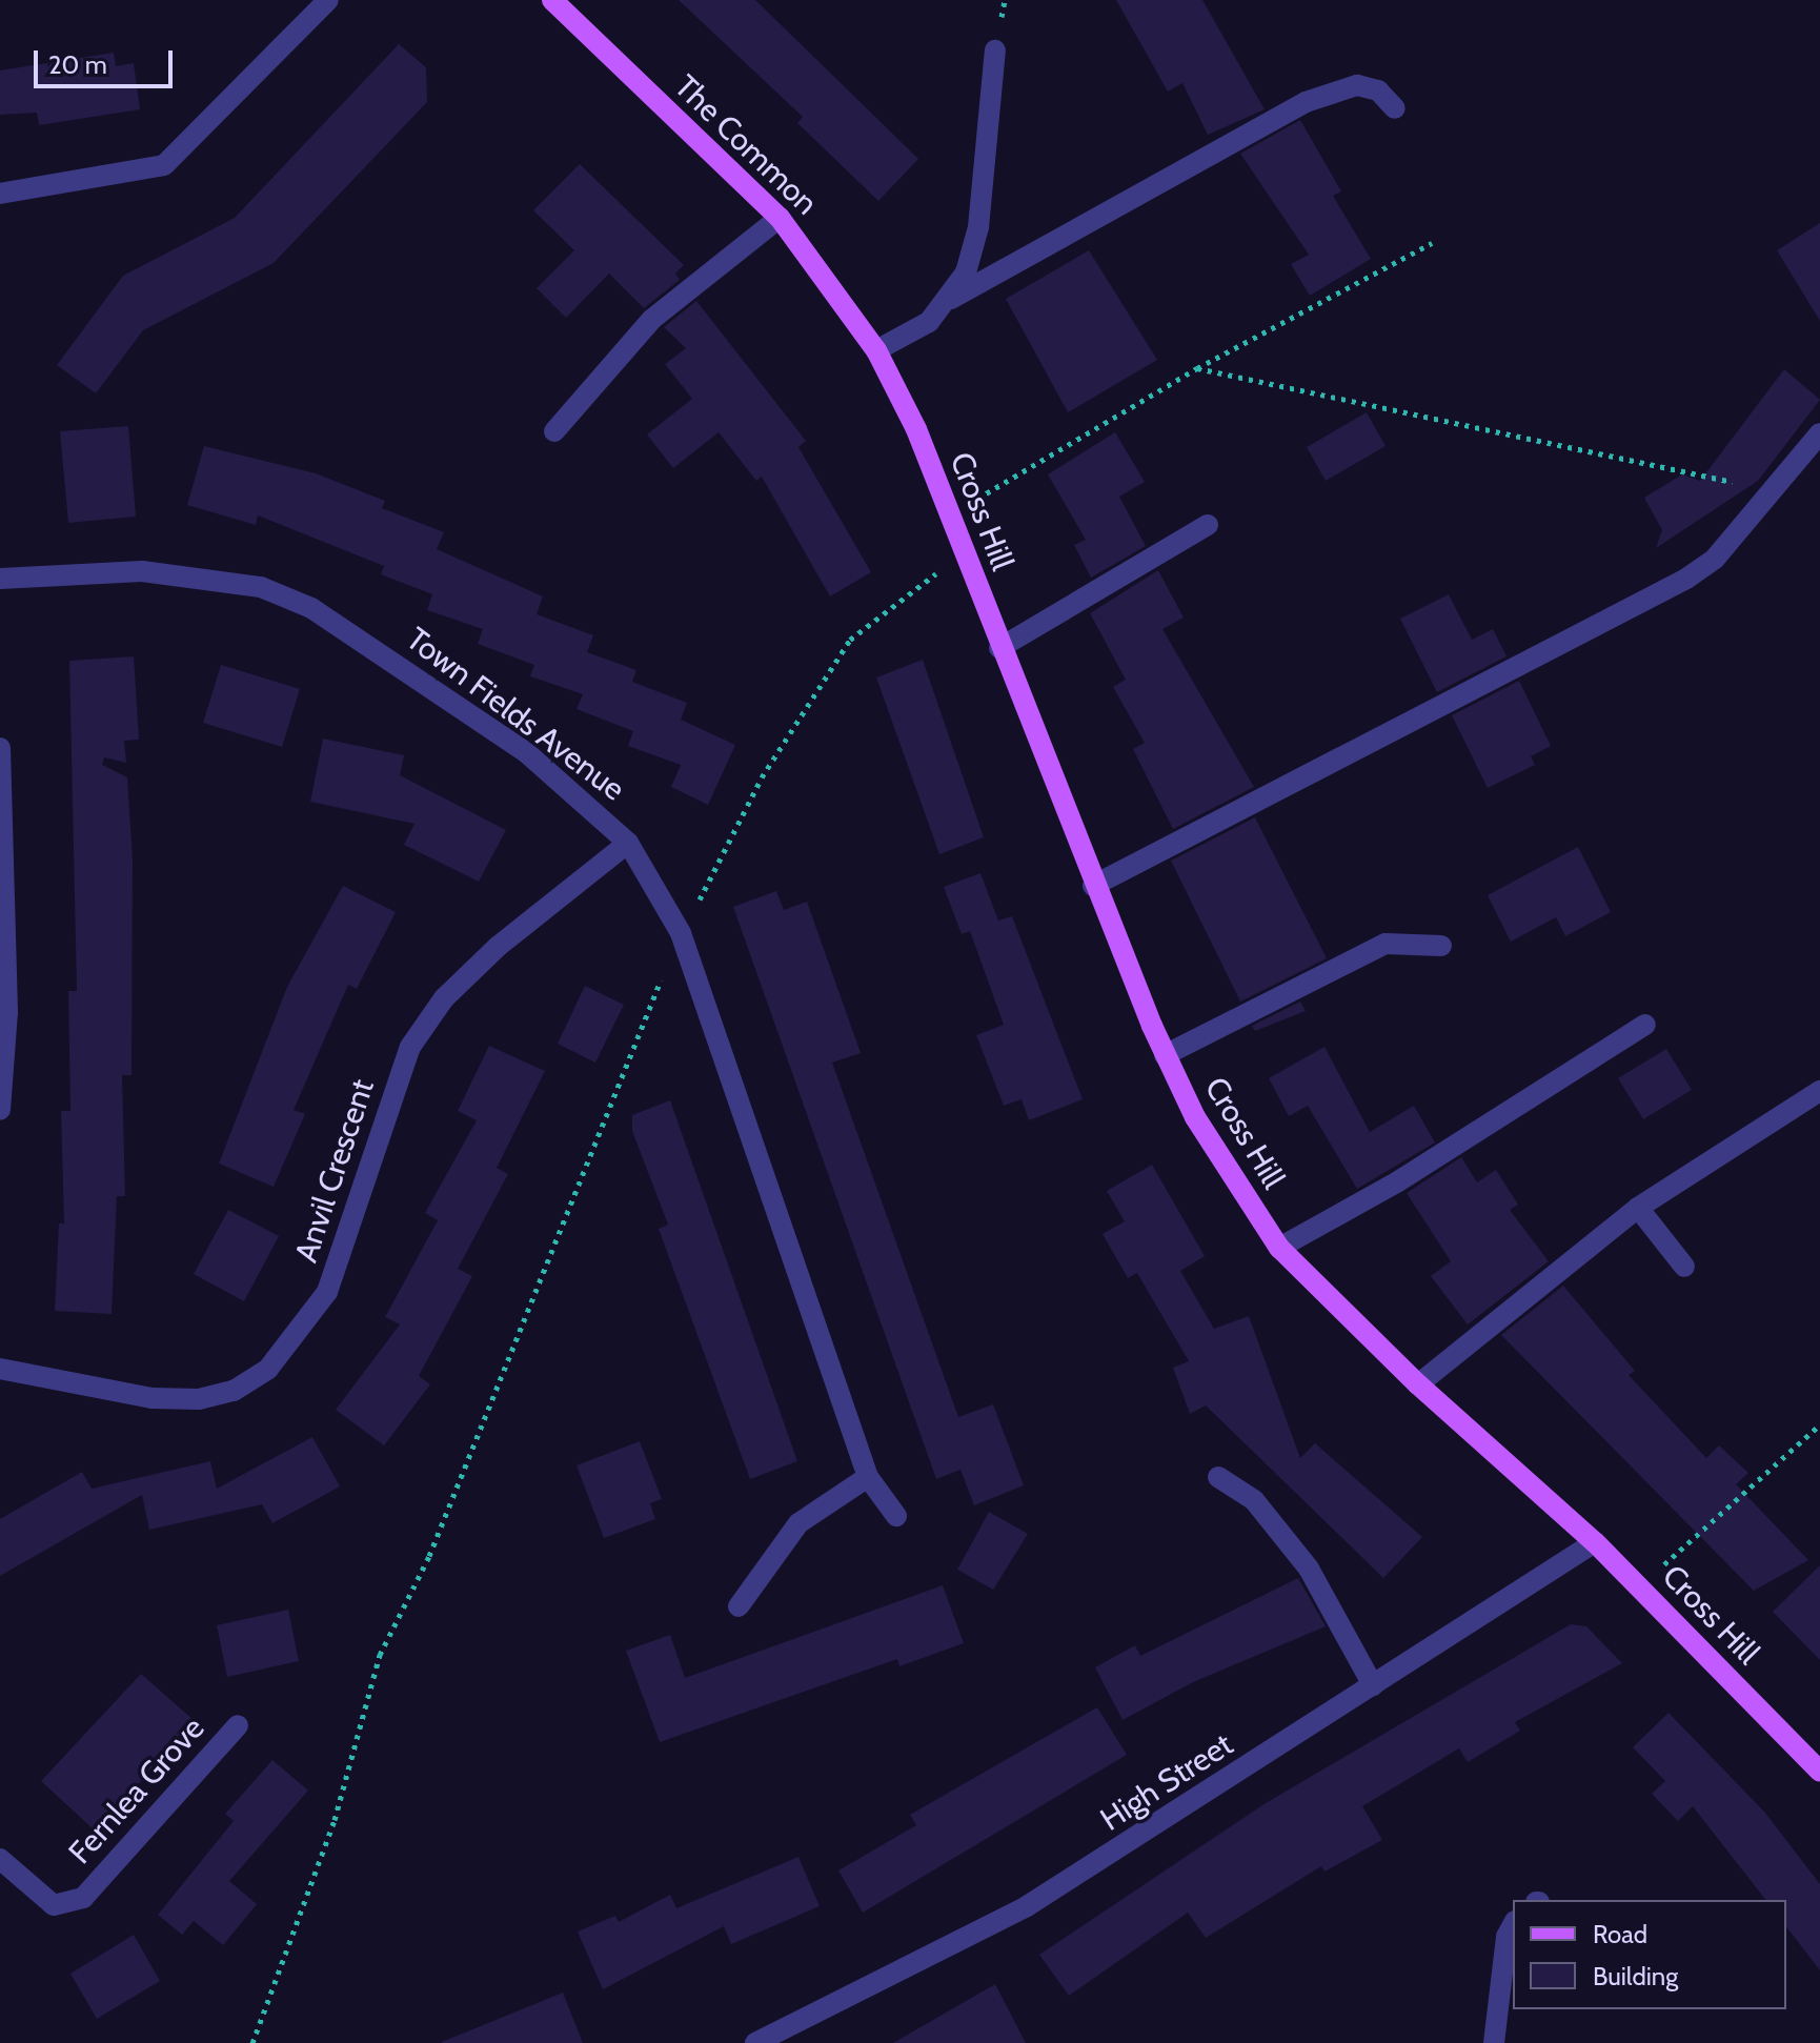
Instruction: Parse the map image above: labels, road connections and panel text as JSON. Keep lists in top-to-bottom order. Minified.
{"streets":{"main road":["The Common","Cross Hill"],"street":["Town Fields Avenue","Anvil Crescent","High Street","Fernlea Grove"]},"crossings":[["The Common","Cross Hill"],["Cross Hill","High Street"],["Town Fields Avenue","Anvil Crescent"]],"legend":["Road","Building"],"scale_bar":"20 m"}
